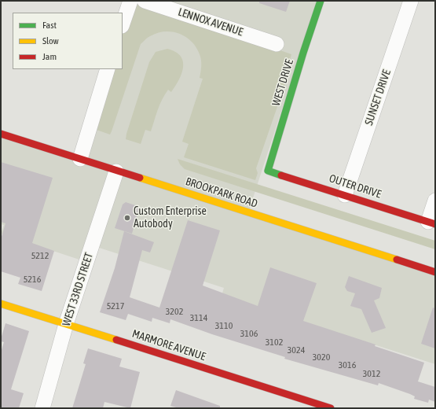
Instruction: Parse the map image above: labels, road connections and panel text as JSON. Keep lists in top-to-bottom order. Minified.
{"streets":{"street":["LENNOX AVENUE","WEST DRIVE","SUNSET DRIVE","OUTER DRIVE","BROOKPARK ROAD","WEST 33RD STREET","MARMORE AVENUE"]},"crossings":[["WEST DRIVE","OUTER DRIVE"],["SUNSET DRIVE","OUTER DRIVE"],["BROOKPARK ROAD","WEST 33RD STREET"],["WEST 33RD STREET","MARMORE AVENUE"]],"places":["Custom Enterprise Autobody"],"house_numbers":["5212","5216","5217","3202","3114","3110","3106","3102","3024","3020","3016","3012"],"legend":["Fast","Slow","Jam"]}
